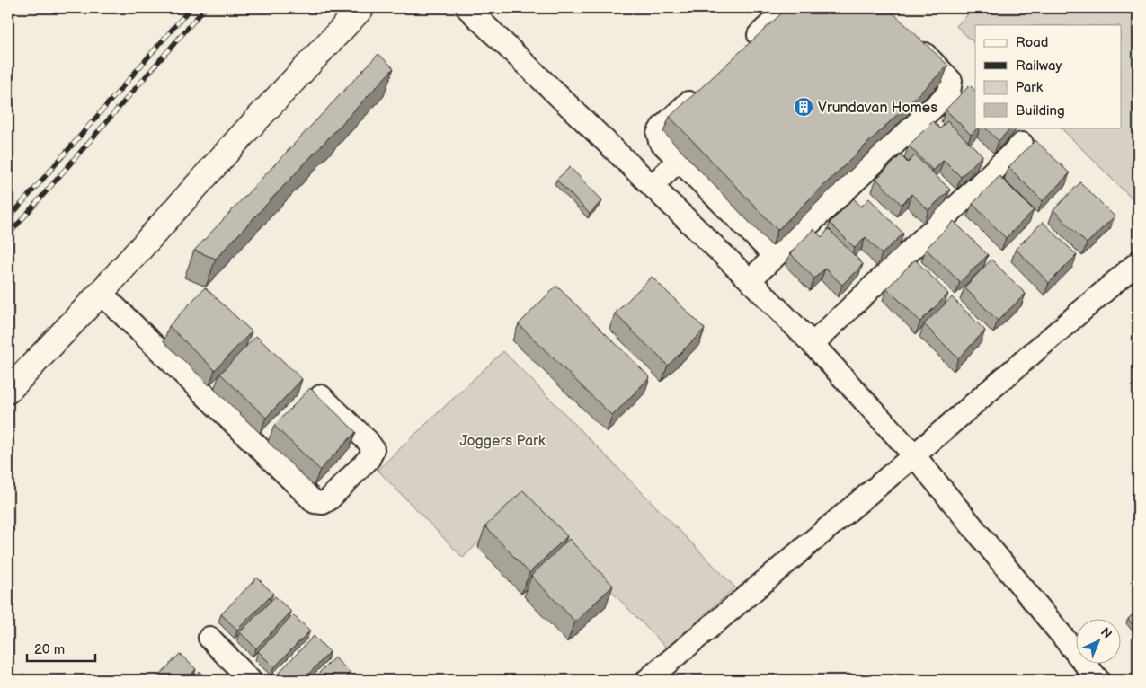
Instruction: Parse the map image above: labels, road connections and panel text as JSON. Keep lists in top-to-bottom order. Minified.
{"parks":["Joggers Park"],"places":{"building":["Vrundavan Homes"]},"legend":["Road","Railway","Park","Building"],"scale_bar":"20 m","north":"top right"}
